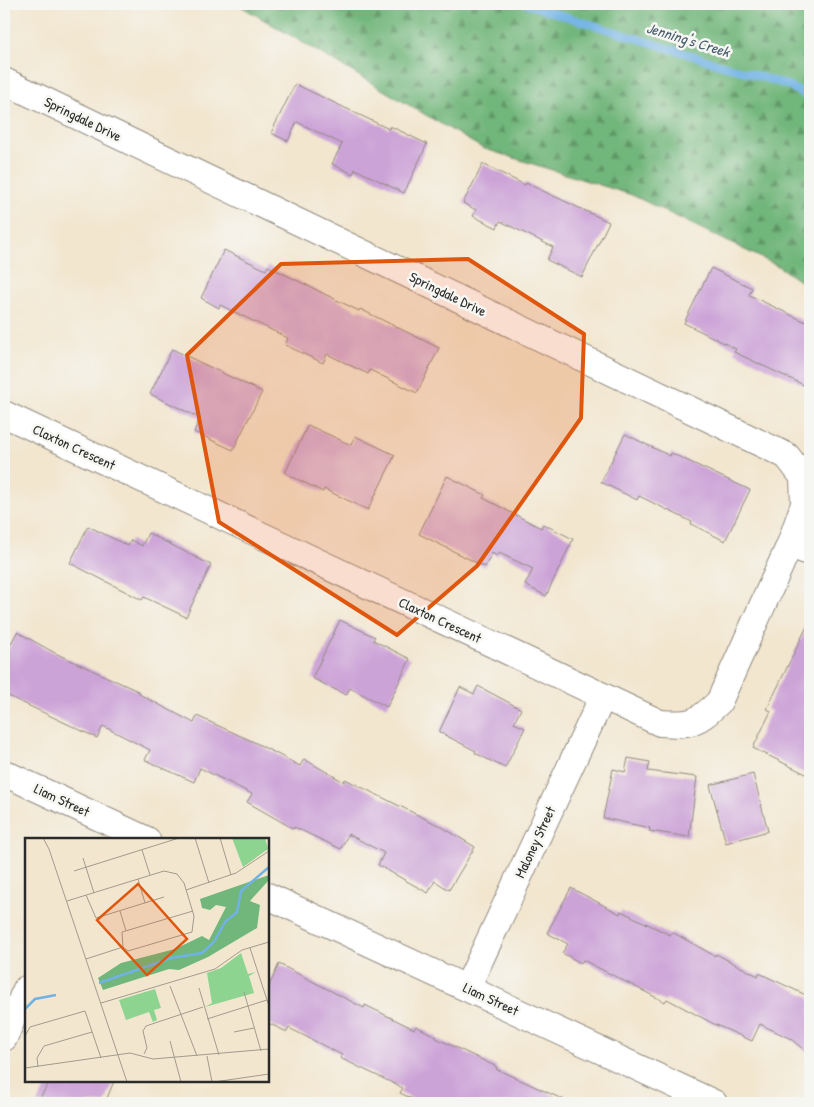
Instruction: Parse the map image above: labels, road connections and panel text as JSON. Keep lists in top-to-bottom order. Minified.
{"streets":{"street":["Springdale Drive","Claxton Crescent","Liam Street","Maloney Street"]},"crossings":[["Springdale Drive","Claxton Crescent"],["Claxton Crescent","Maloney Street"],["Liam Street","Maloney Street"]],"water":["Jenning's Creek"]}
